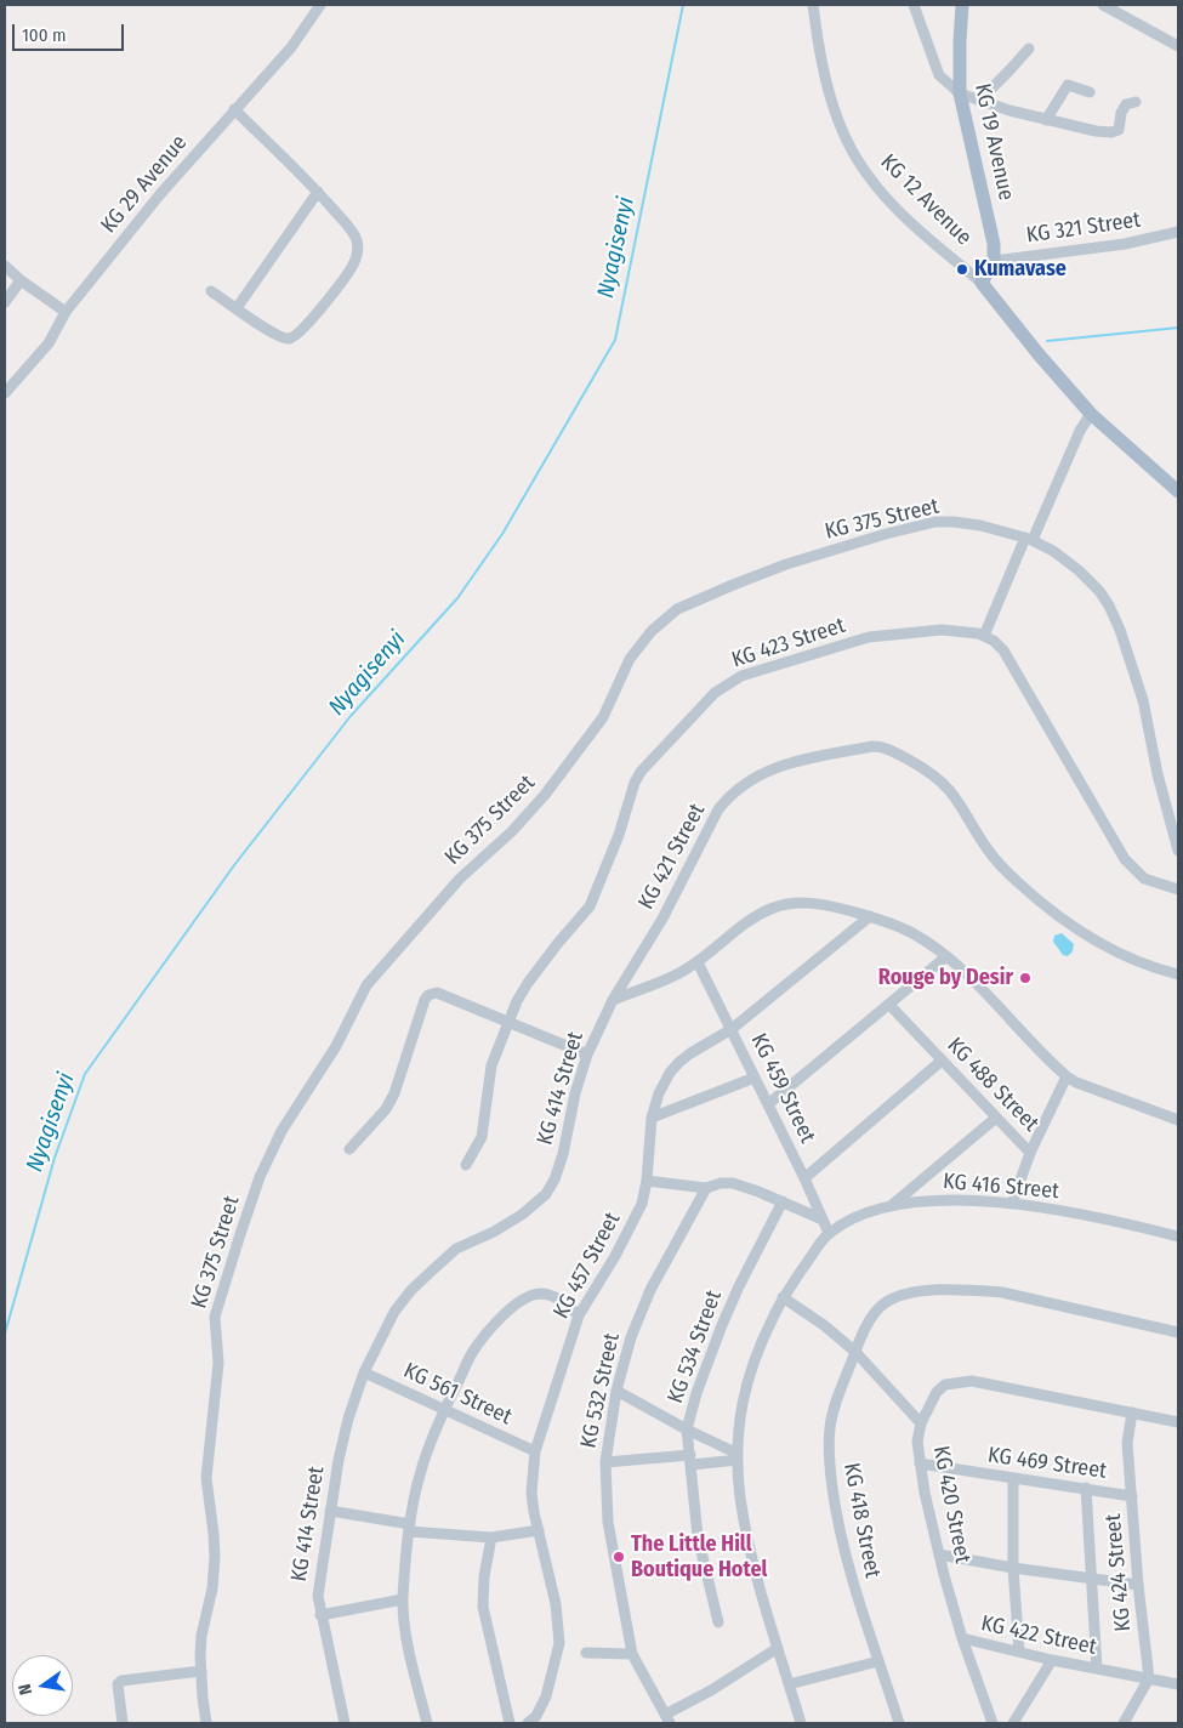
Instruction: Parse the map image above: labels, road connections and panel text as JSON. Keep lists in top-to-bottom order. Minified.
{"streets":{"main road":["KG 19 Avenue","KG 12 Avenue"],"street":["KG 29 Avenue","KG 321 Street","KG 375 Street","KG 423 Street","KG 421 Street","KG 488 Street","KG 414 Street","KG 459 Street","KG 416 Street","KG 457 Street","KG 534 Street","KG 532 Street","KG 561 Street","KG 469 Street","KG 420 Street","KG 418 Street","KG 424 Street","KG 422 Street"]},"crossings":[["KG 19 Avenue","KG 321 Street"],["KG 421 Street","KG 414 Street"],["KG 488 Street","KG 416 Street"],["KG 414 Street","KG 561 Street"],["KG 459 Street","KG 416 Street"],["KG 459 Street","KG 457 Street"],["KG 457 Street","KG 561 Street"],["KG 469 Street","KG 420 Street"],["KG 469 Street","KG 424 Street"],["KG 420 Street","KG 424 Street"],["KG 420 Street","KG 422 Street"],["KG 424 Street","KG 422 Street"]],"water":["Nyagisenyi"],"places":["Kumavase","Rouge by Desir","The Little Hill Boutique Hotel"],"scale_bar":"100 m","north":"left"}
